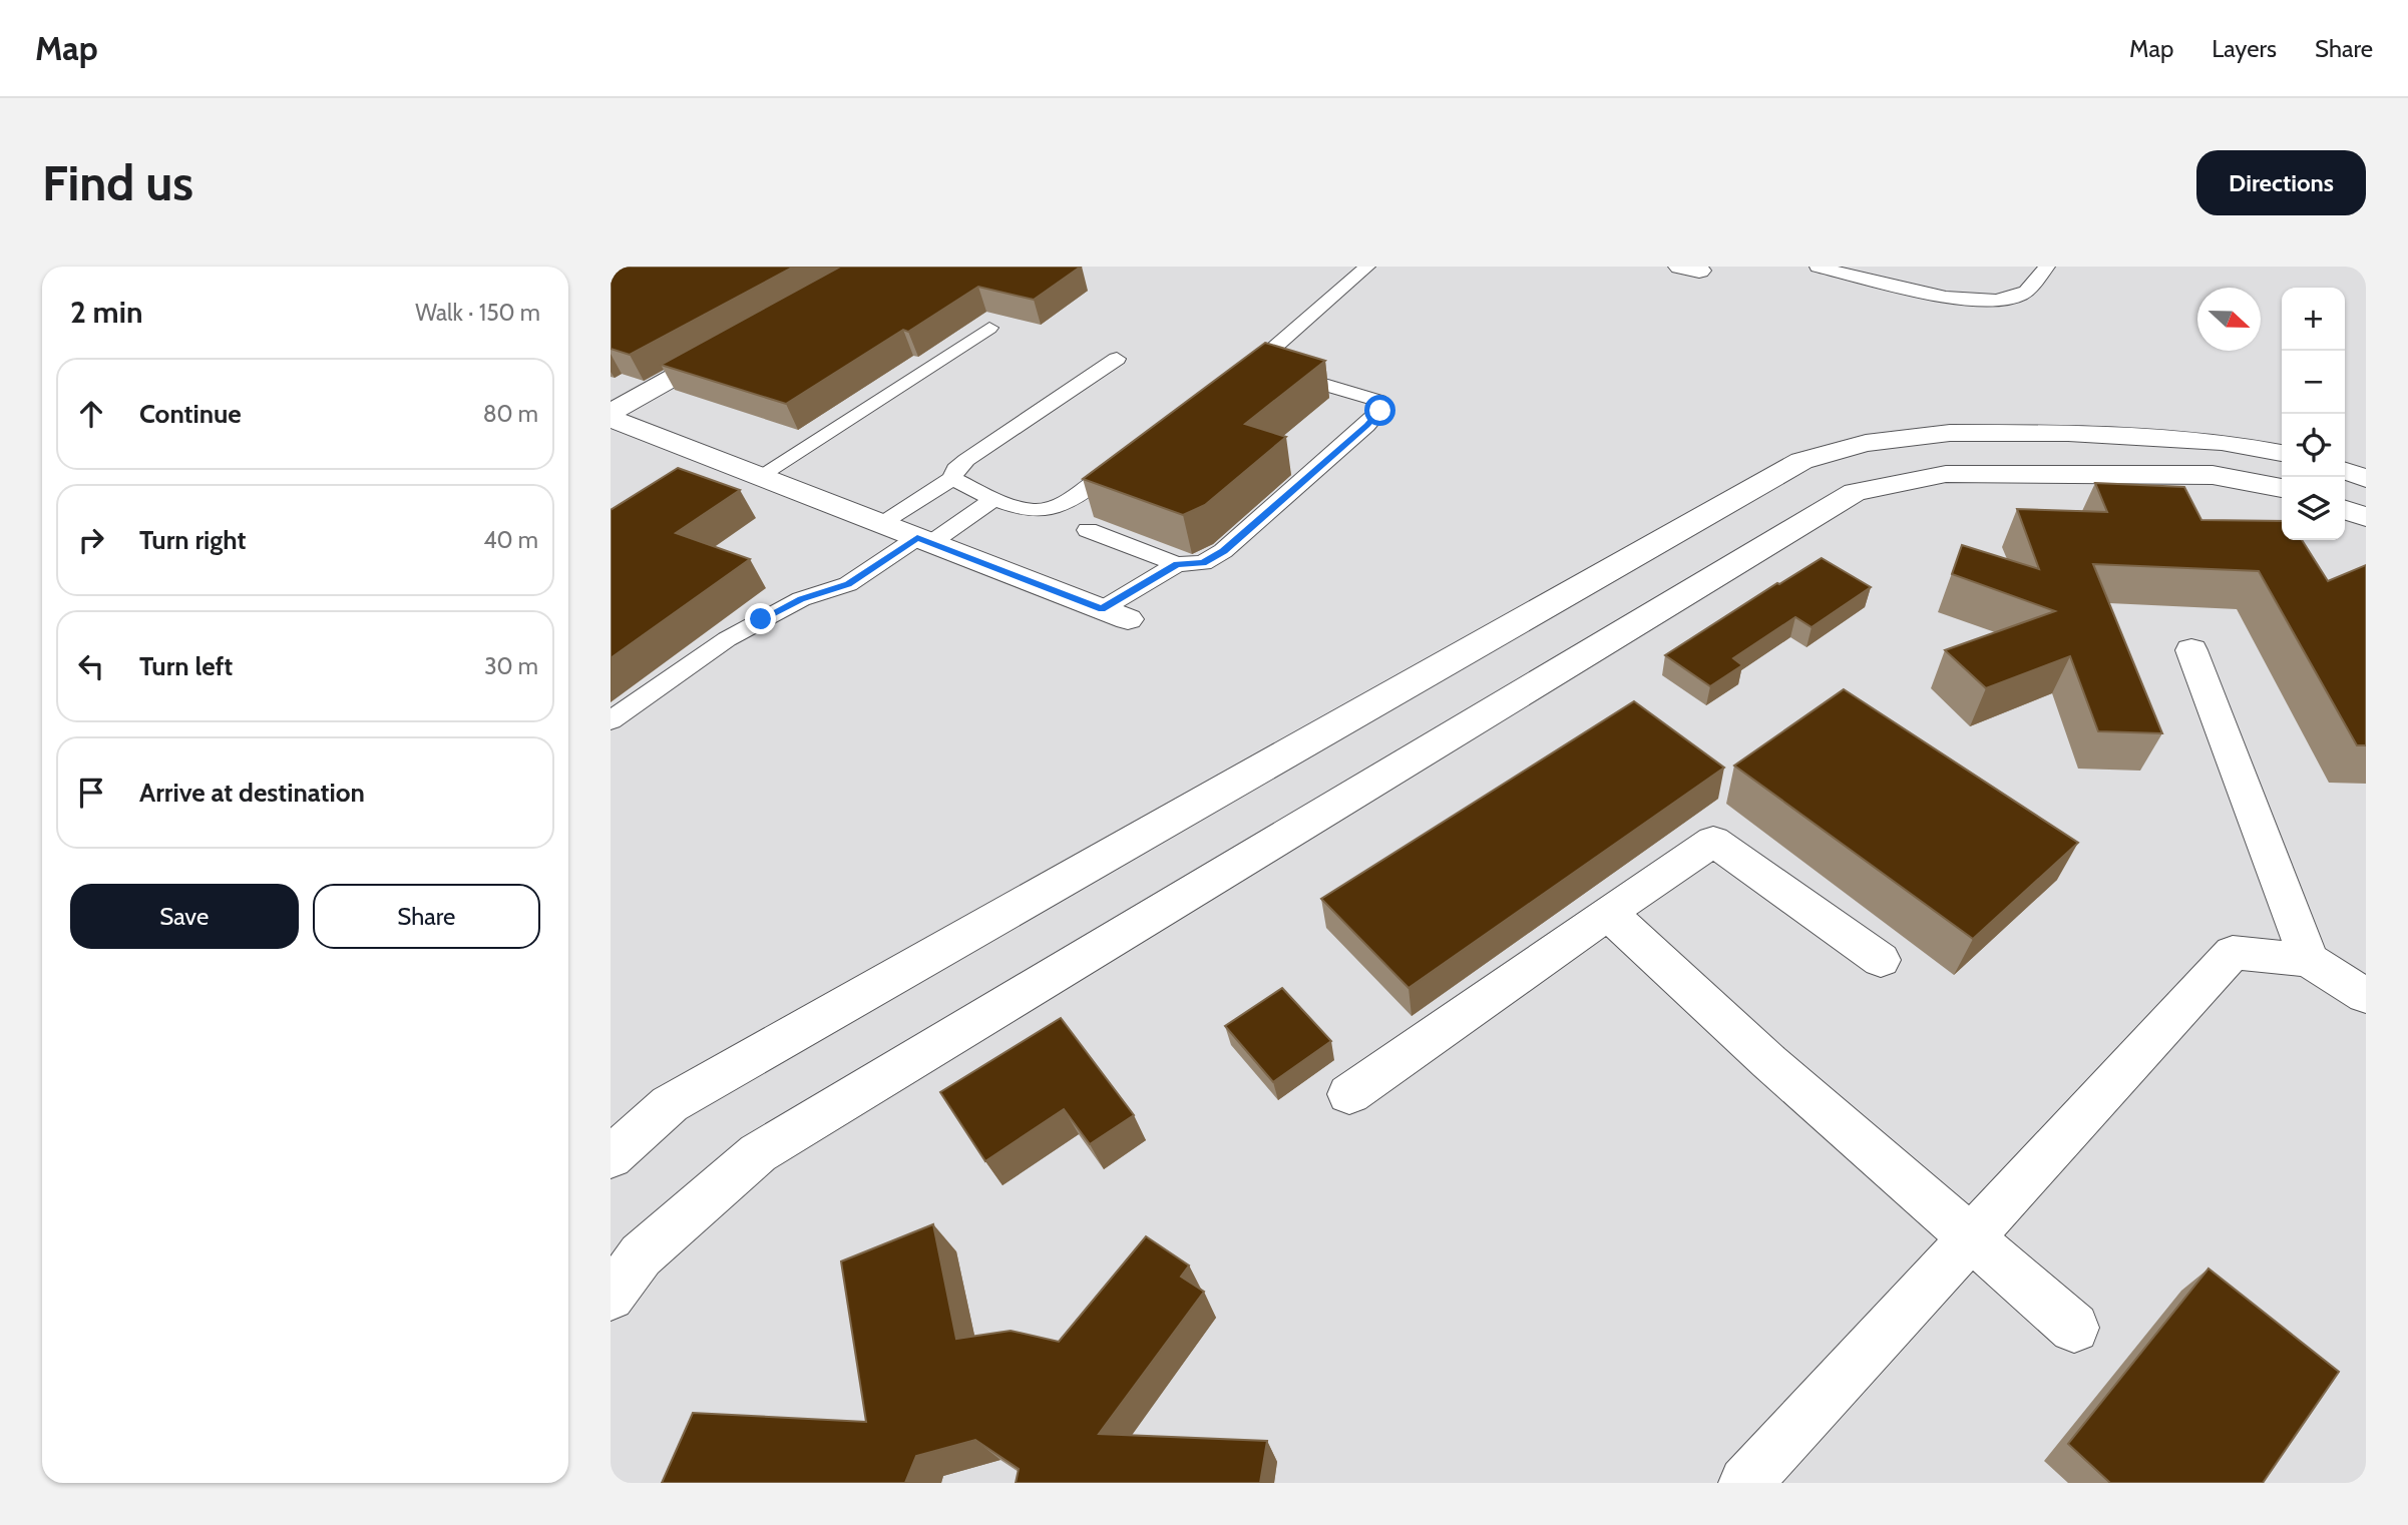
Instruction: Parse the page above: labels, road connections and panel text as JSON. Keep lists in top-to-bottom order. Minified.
{"north":"right","page":{"header":"Map","nav":["Map","Layers","Share"],"buttons":["Directions",["Save","Share"]],"title":"Find us","heading":["2 min","Walk · 150 m"],"map_buttons":["+","−"],"list":[["Continue","80 m"],["Turn right","40 m"],["Turn left","30 m"],"Arrive at destination"]}}
